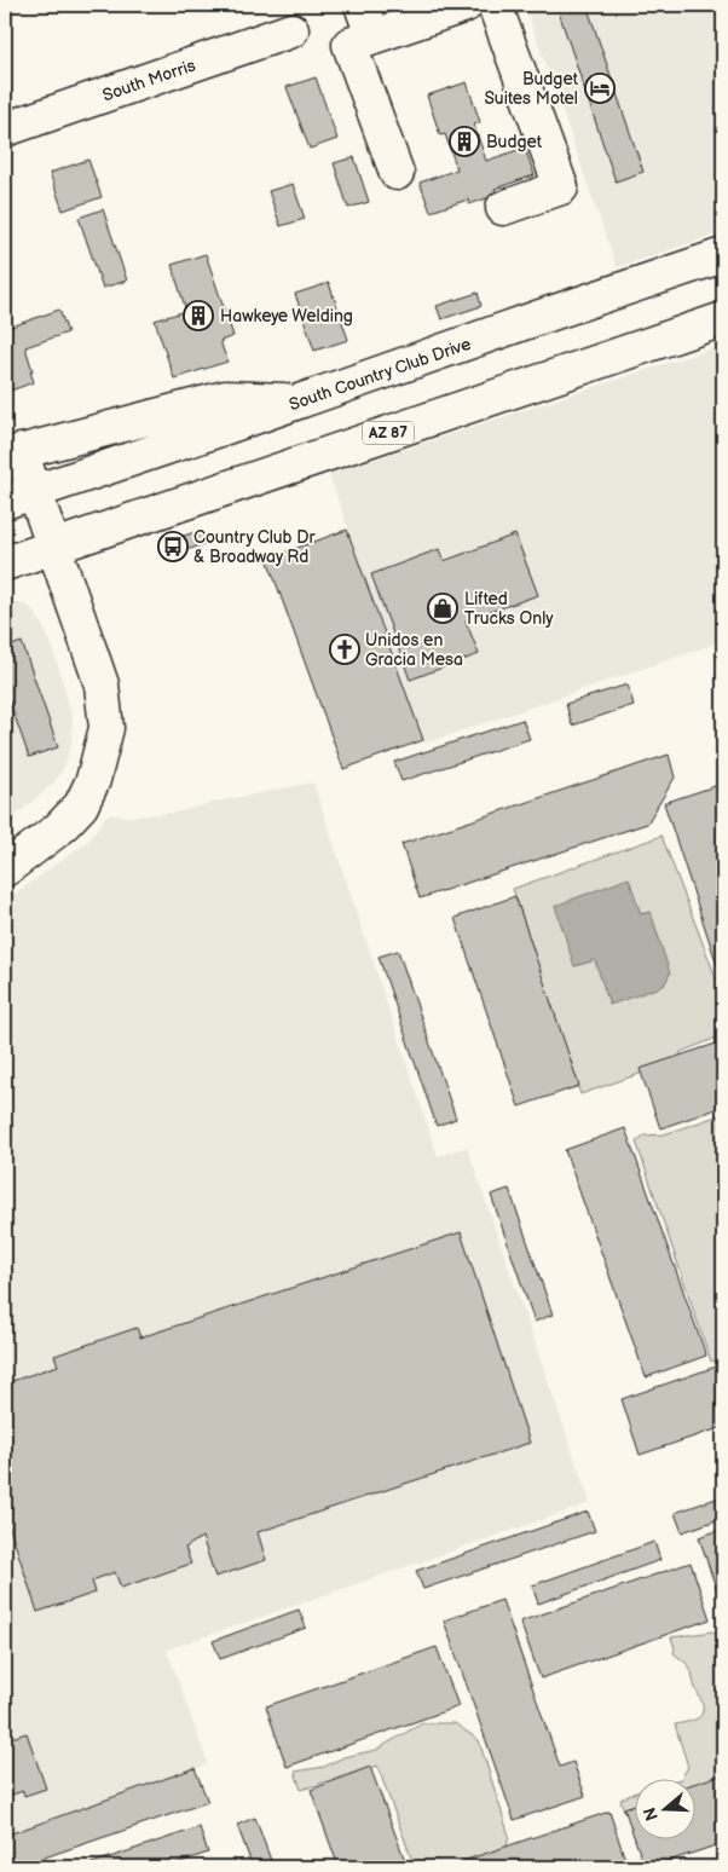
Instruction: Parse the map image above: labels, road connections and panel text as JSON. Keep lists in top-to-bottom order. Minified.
{"streets":{"main road":["South Morris","South Country Club Drive","AZ 87"]},"places":{"hotel":["Budget Suites Motel"],"building":["Budget","Hawkeye Welding"],"bus stop":["Country Club Dr & Broadway Rd"],"shop":["Lifted Trucks Only"],"church":["Unidos en Gracia Mesa"]},"north":"left"}
